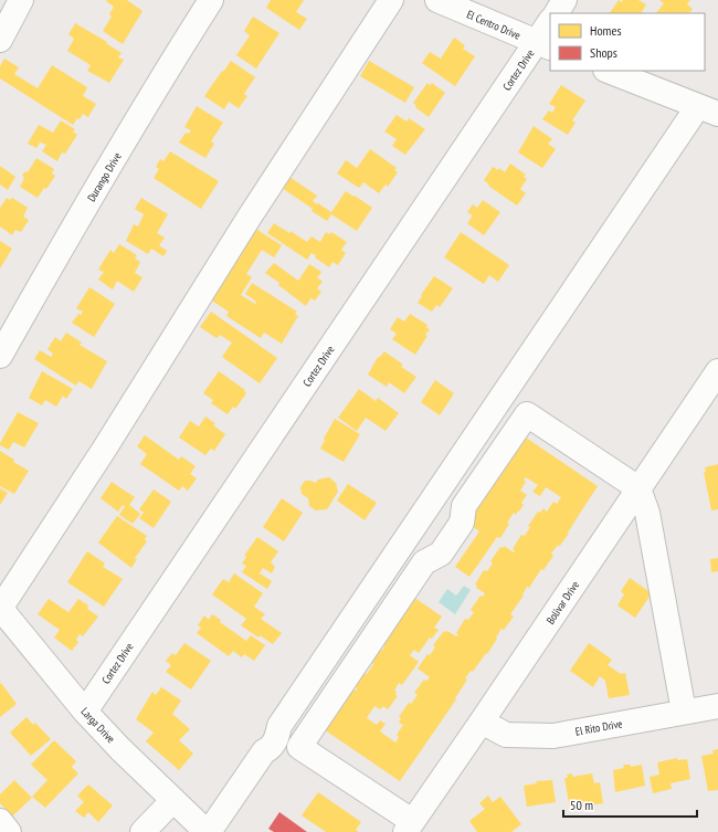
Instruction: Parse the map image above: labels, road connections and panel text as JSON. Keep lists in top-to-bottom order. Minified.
{"streets":{"street":["El Centro Drive","Cortez Drive","Durango Drive","Bolivar Drive","Larga Drive","El Rito Drive"]},"crossings":[["El Centro Drive","Cortez Drive"],["Cortez Drive","Larga Drive"],["Bolivar Drive","El Rito Drive"]],"legend":["Homes","Shops"],"scale_bar":"50 m"}
